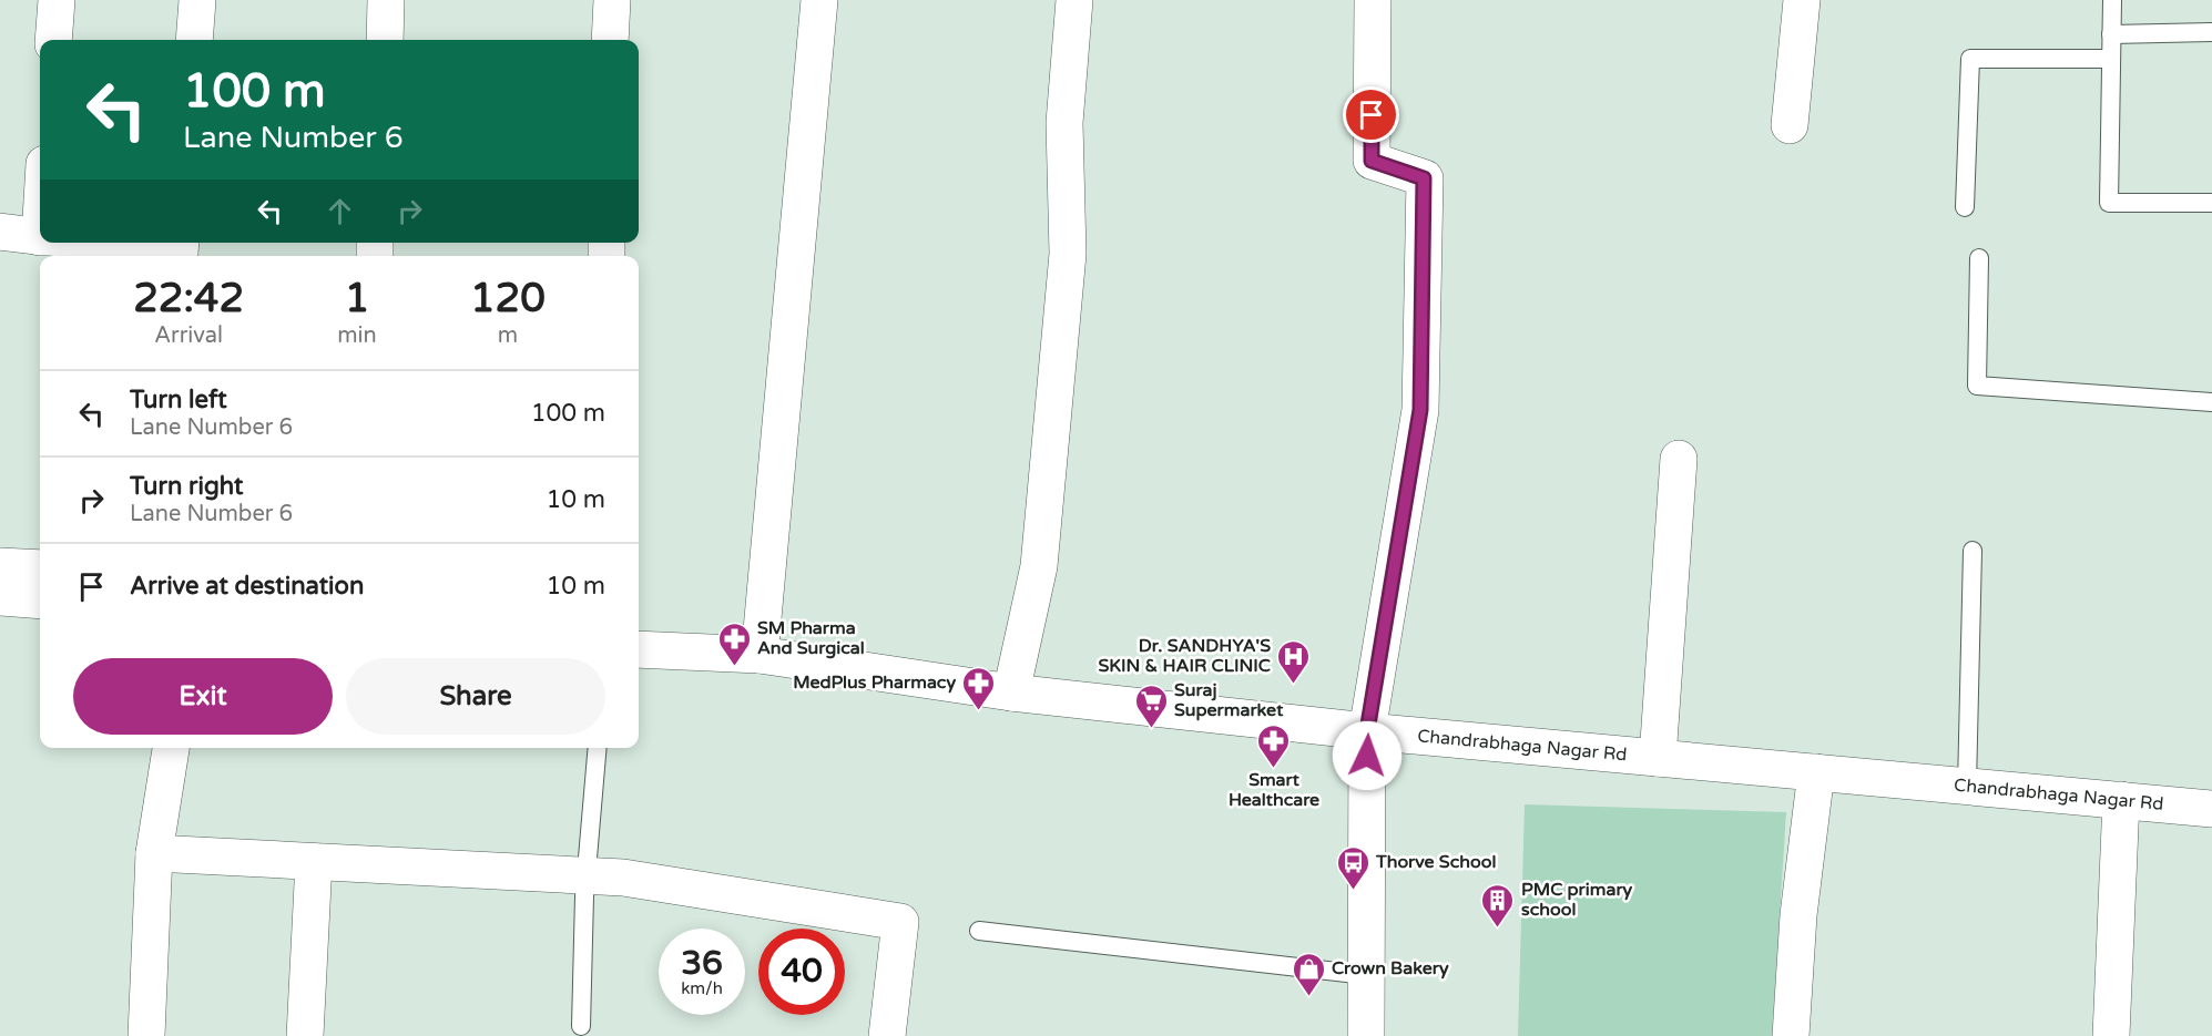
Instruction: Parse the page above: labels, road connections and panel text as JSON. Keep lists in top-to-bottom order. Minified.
{"streets":{"street":["Chandrabhaga Nagar Rd"]},"places":{"pharmacy":["SM Pharma And Surgical","MedPlus Pharmacy","Smart Healthcare"],"hospital":["Dr. SANDHYA'S SKIN & HAIR CLINIC"],"supermarket":["Suraj Supermarket"],"bus stop":["Thorve School"],"building":["PMC primary school"],"shop":["Crown Bakery"]},"page":{"turn":["100 m","Lane Number 6"],"eta":["22:42","Arrival","1","min","120","m"],"list":[{"name":"Turn left","note":"Lane Number 6","value":"100 m"},{"name":"Turn right","note":"Lane Number 6","value":"10 m"},{"name":"Arrive at destination","value":"10 m"}],"buttons":["Exit","Share"],"speed":"36 km/h","limit":"40"}}
